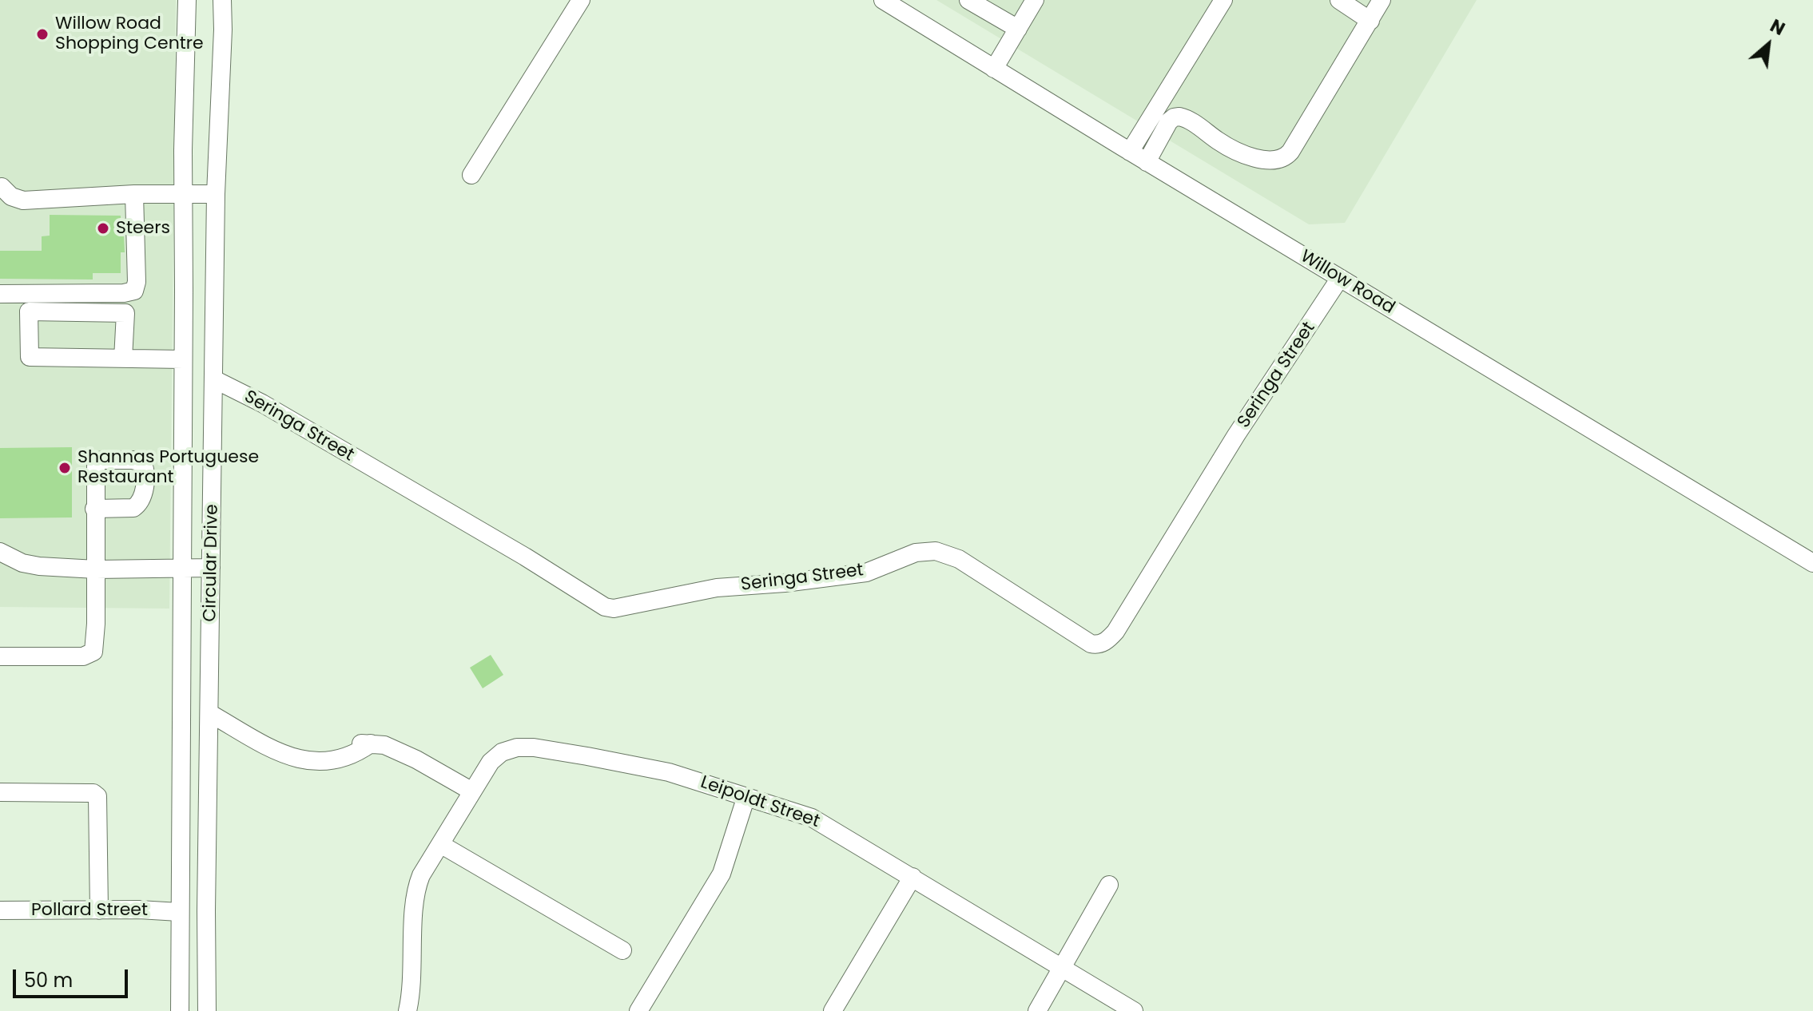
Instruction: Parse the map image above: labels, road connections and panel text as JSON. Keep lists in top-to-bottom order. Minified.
{"streets":{"street":["Willow Road","Seringa Street","Circular Drive","Leipoldt Street","Pollard Street"]},"crossings":[["Willow Road","Seringa Street"],["Seringa Street","Circular Drive"],["Circular Drive","Pollard Street"]],"places":["Willow Road Shopping Centre","Steers","Shannas Portuguese Restaurant"],"scale_bar":"50 m","north":"top right"}
